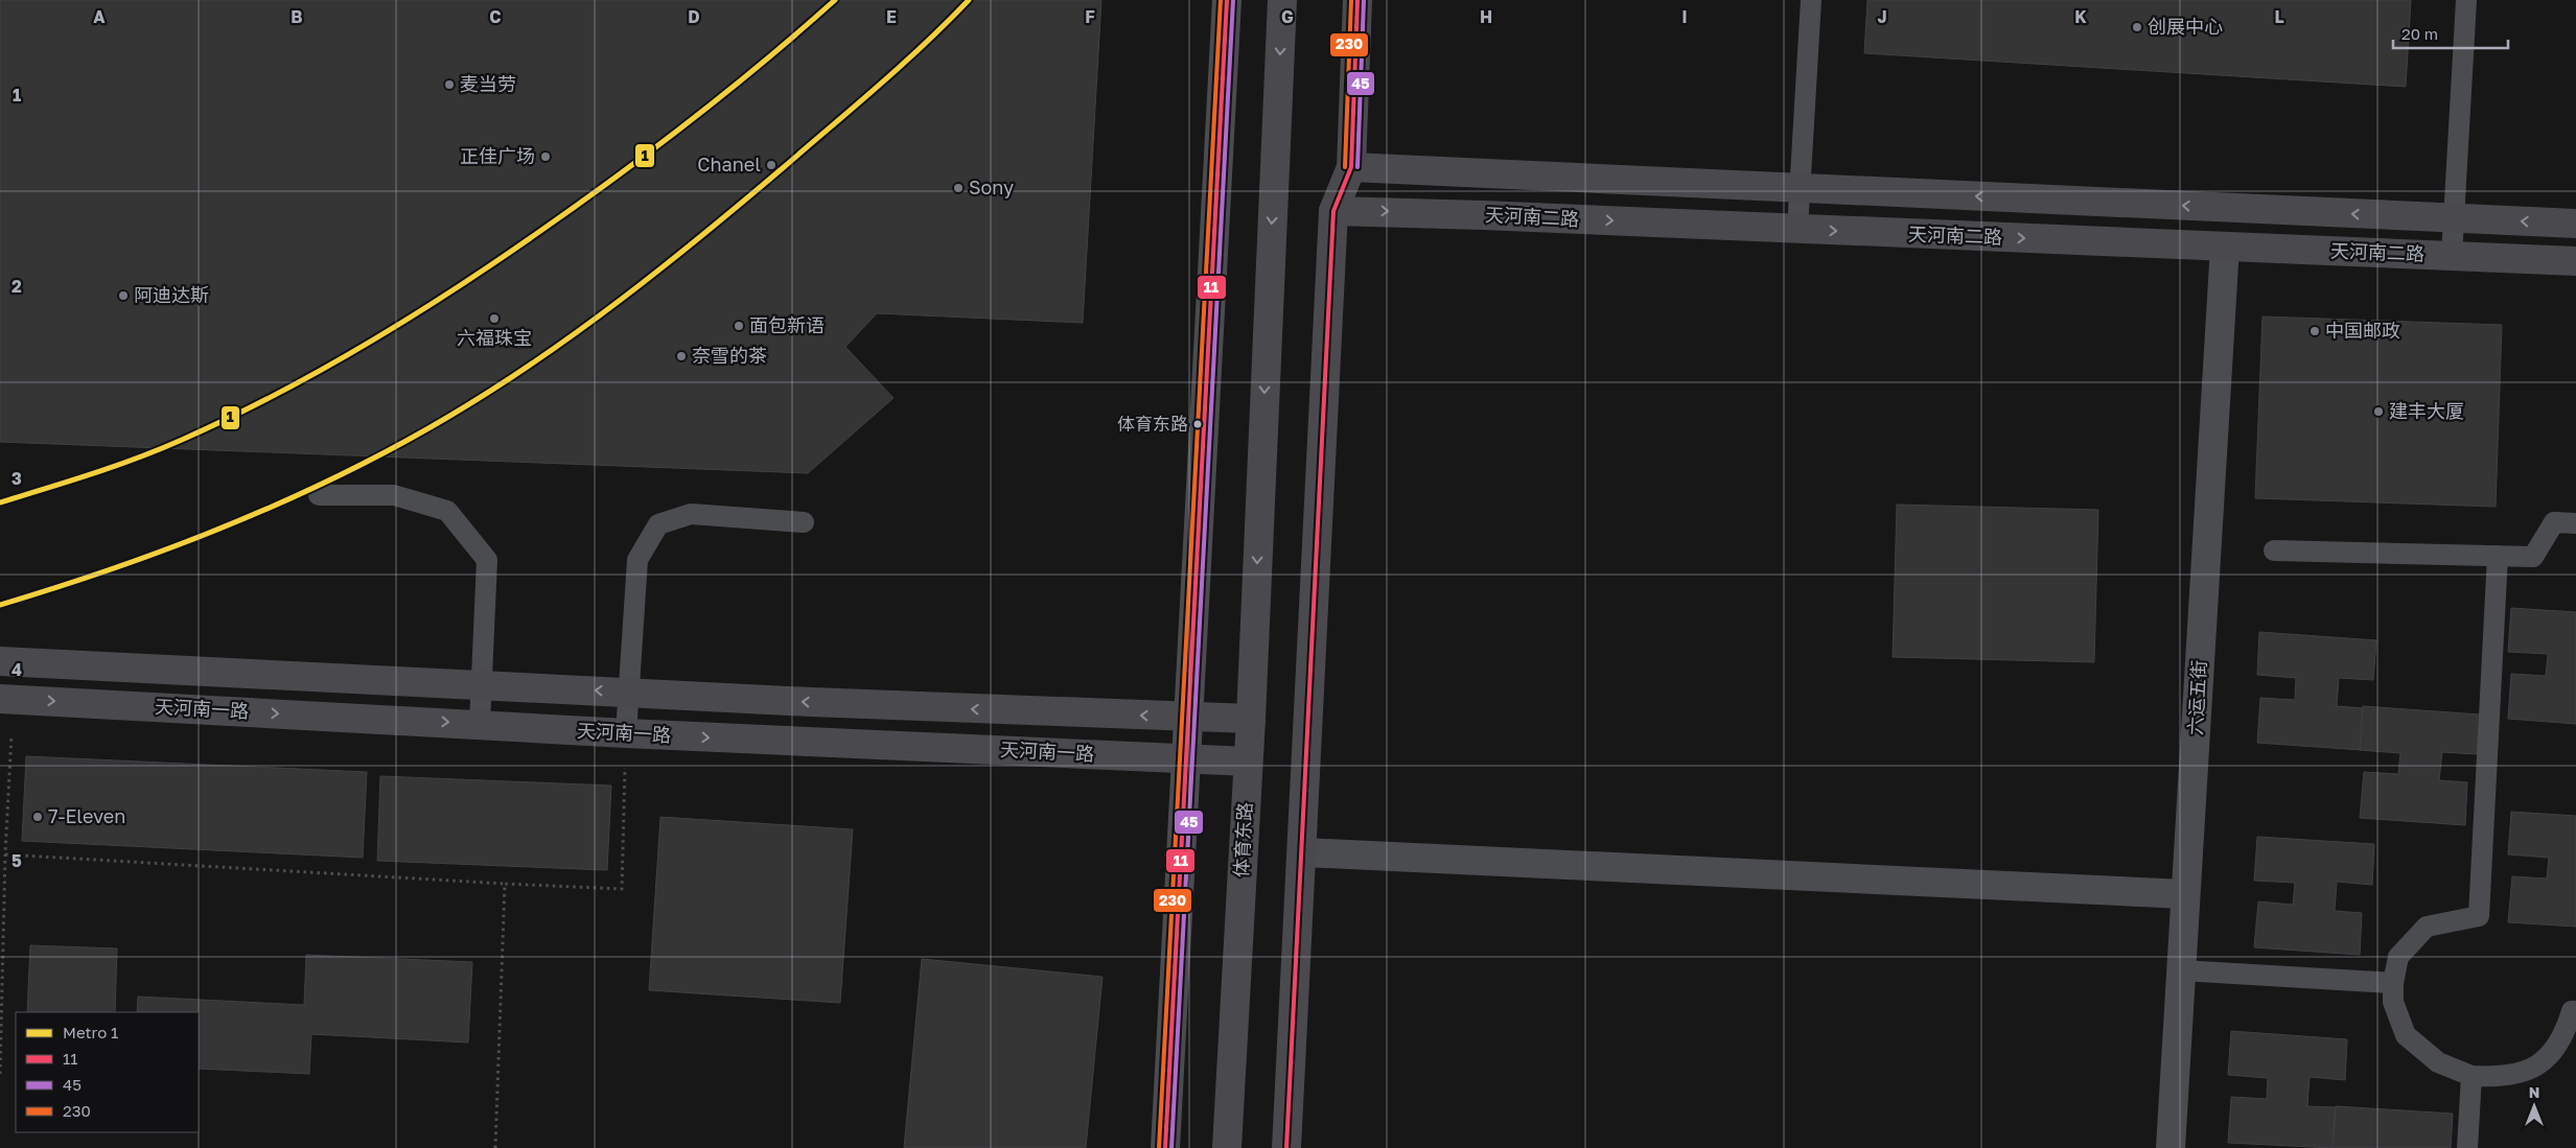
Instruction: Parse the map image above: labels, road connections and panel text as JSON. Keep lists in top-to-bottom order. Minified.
{"streets":{"street":["天河南二路","六运五街","天河南一路","体育东路"]},"crossings":[["天河南二路","六运五街"],["天河南一路","体育东路"]],"places":["创展中心","麦当劳","正佳广场","Chanel","Sony","阿迪达斯","六福珠宝","面包新语","中国邮政","奈雪的茶","建丰大厦","体育东路","7-Eleven"],"lines":["metro line 1","transit line 11","transit line 45","transit line 230"],"legend":["Metro 1","11","45","230"],"scale_bar":"20 m","north":"top","grid":{"columns":["A","B","C","D","E","F","G","H","I","J","K","L"],"rows":["1","2","3","4","5"]}}
